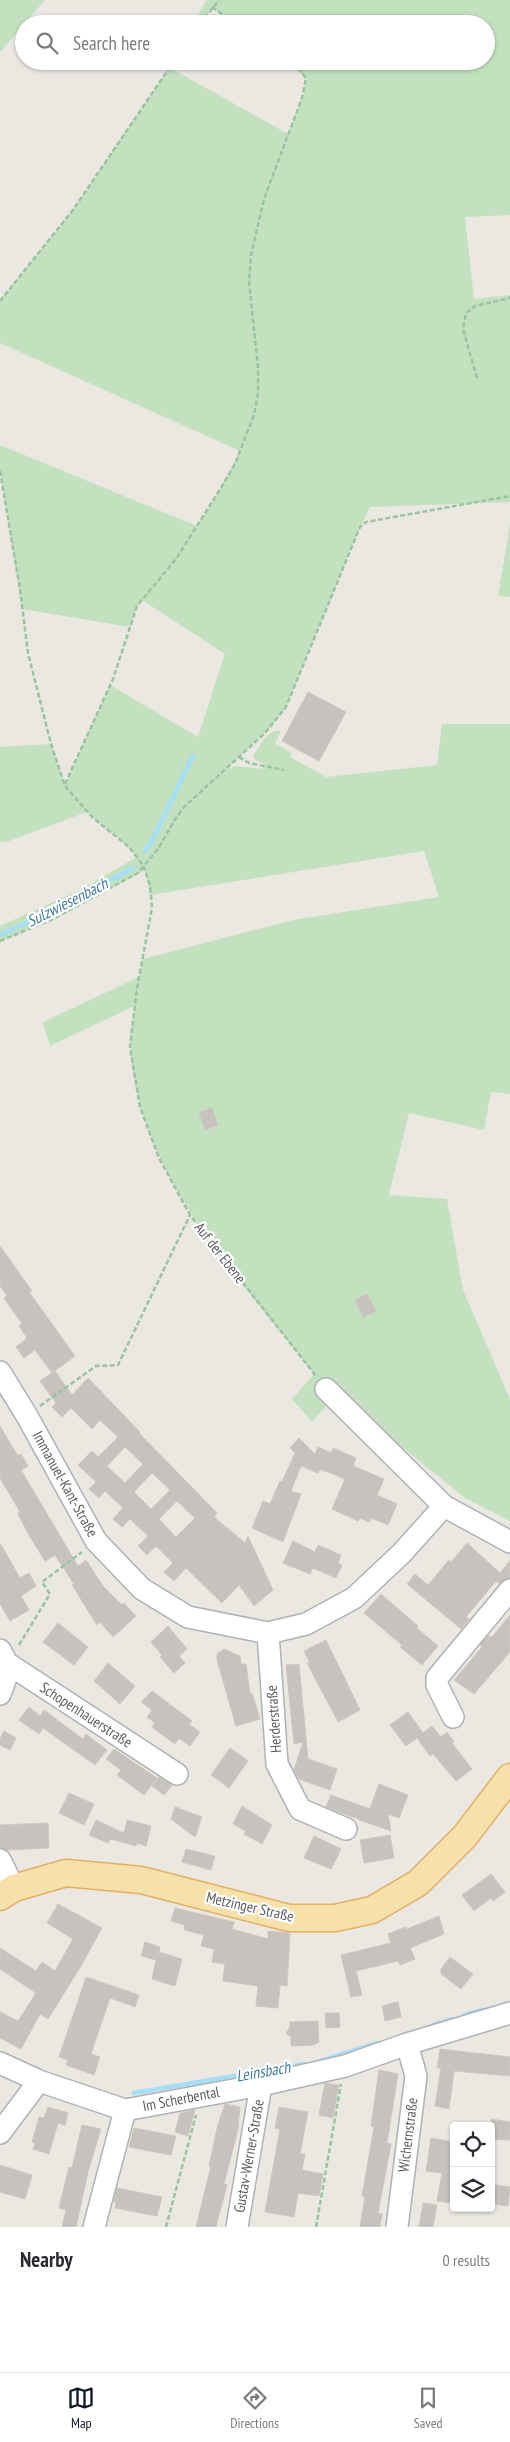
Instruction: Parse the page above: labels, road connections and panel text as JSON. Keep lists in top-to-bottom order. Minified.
{"streets":{"main road":["Metzinger Straße"],"street":["Immanuel-Kant-Straße","Schopenhauerstraße","Herderstraße","Im Scherbental","Wichernstraße","Gustav-Werner-Straße"],"path":["Auf der Ebene"]},"crossings":[["Immanuel-Kant-Straße","Herderstraße"],["Im Scherbental","Wichernstraße"],["Im Scherbental","Gustav-Werner-Straße"]],"water":["Sulzwiesenbach","Leinsbach"],"page":{"search":"Search here","heading":["Nearby","0 results"],"nav":["Map","Directions","Saved"]}}
